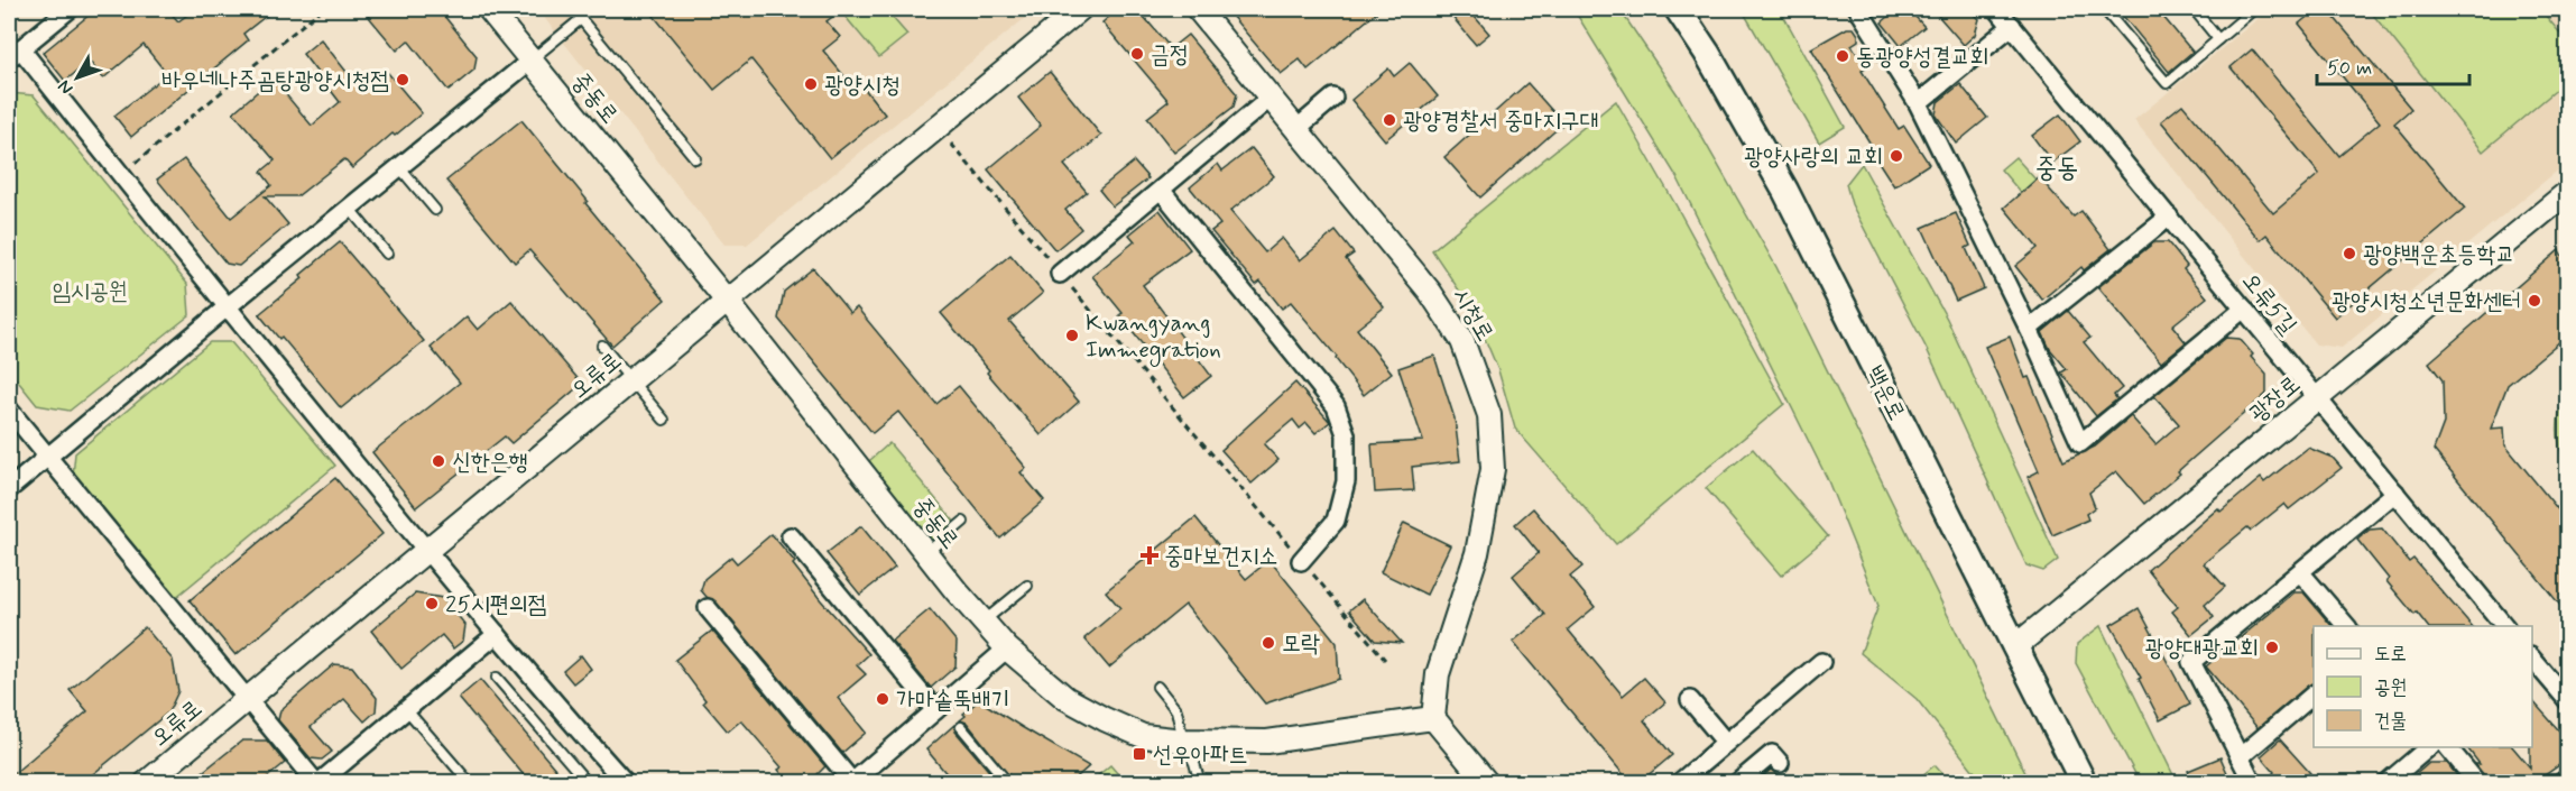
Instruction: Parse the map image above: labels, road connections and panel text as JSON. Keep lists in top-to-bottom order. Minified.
{"streets":{"main road":["백운로"],"street":["중동로","오류5길","시청로","오류로","광장로"]},"crossings":[["중동로","시청로"],["중동로","오류로"],["오류5길","광장로"],["백운로","광장로"]],"districts":["중동"],"parks":["임시공원"],"places":{"other":["금정","동광양성결교회","바우네나주곰탕광양시청점","광양시청","광양경찰서 중마지구대","광양사랑의 교회","광양백운초등학교","광양시청소년문화센터","Kwangyang Immegration","신한은행","25시편의점","모락","광양대광교회","가마솥뚝배기"],"health":["중마보건지소"],"transit":["선우아파트"]},"legend":["도로","공원","건물"],"scale_bar":"50 m","north":"bottom left"}
